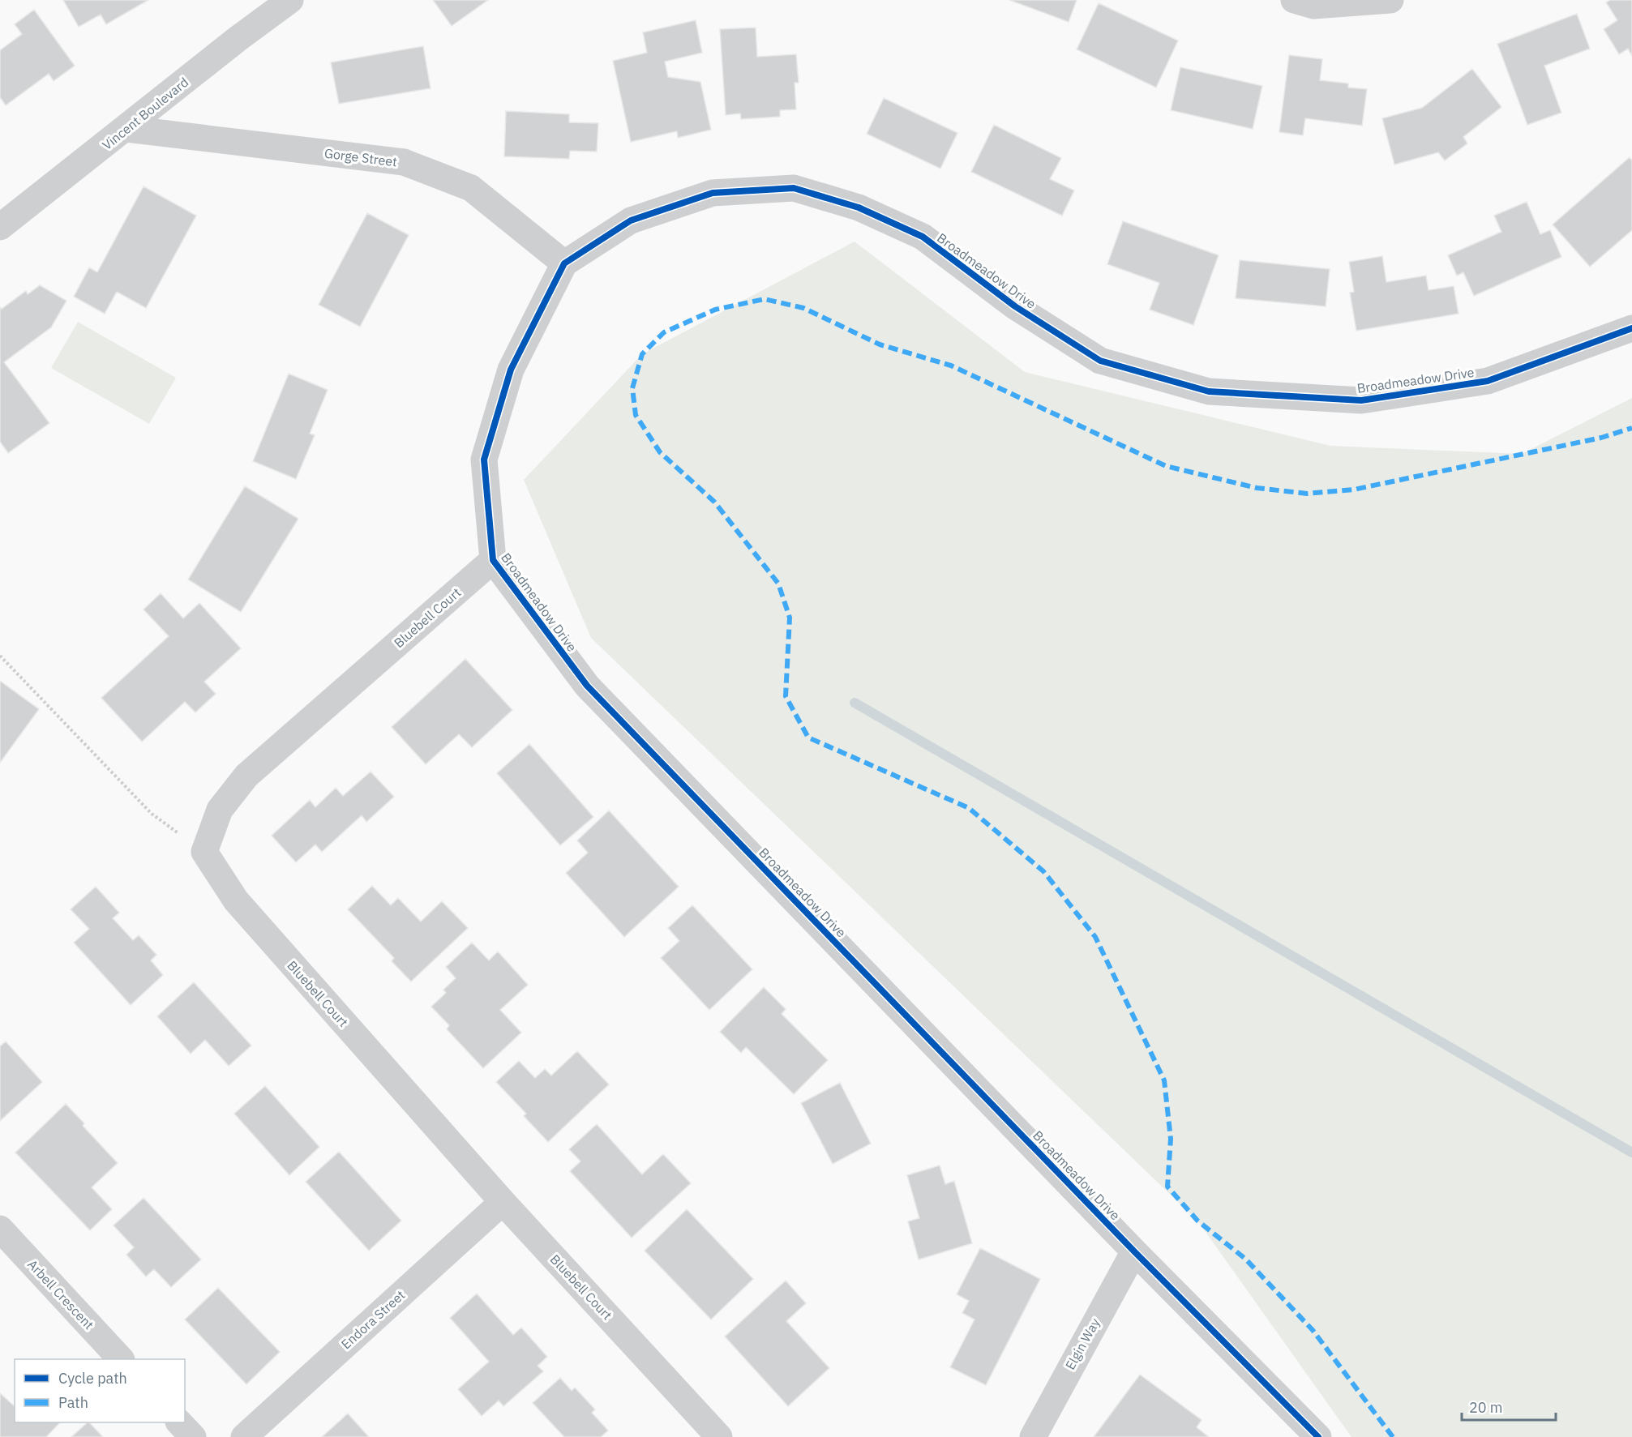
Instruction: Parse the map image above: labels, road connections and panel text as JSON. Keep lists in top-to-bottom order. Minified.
{"streets":{"street":["Vincent Boulevard","Gorge Street","Broadmeadow Drive","Bluebell Court","Arbell Crescent","Endora Street","Elgin Way"]},"crossings":[["Vincent Boulevard","Gorge Street"],["Gorge Street","Broadmeadow Drive"],["Broadmeadow Drive","Bluebell Court"],["Broadmeadow Drive","Elgin Way"],["Bluebell Court","Endora Street"]],"legend":["Cycle path","Path"],"scale_bar":"20 m"}
